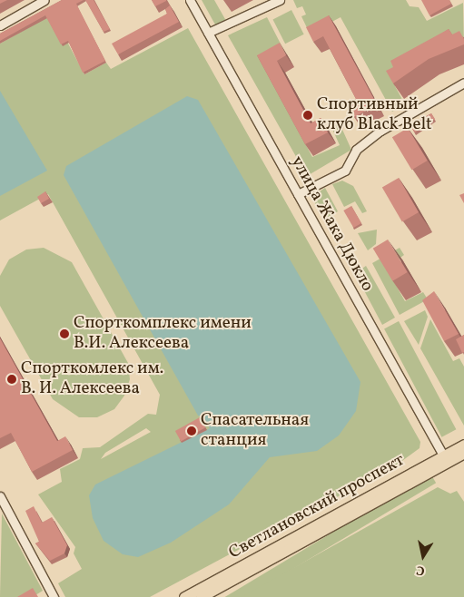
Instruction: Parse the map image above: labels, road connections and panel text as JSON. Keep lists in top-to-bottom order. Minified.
{"streets":{"main road":["Светлановский проспект"],"street":["улица Жака Дюкло"]},"crossings":[["улица Жака Дюкло","Светлановский проспект"]],"places":["Спортивный клуб Black Belt","Спорткомплекс имени В.И. Алексеева","Спорткомлекс им. В. И. Алексеева","Спасательная станция"],"north":"bottom"}
